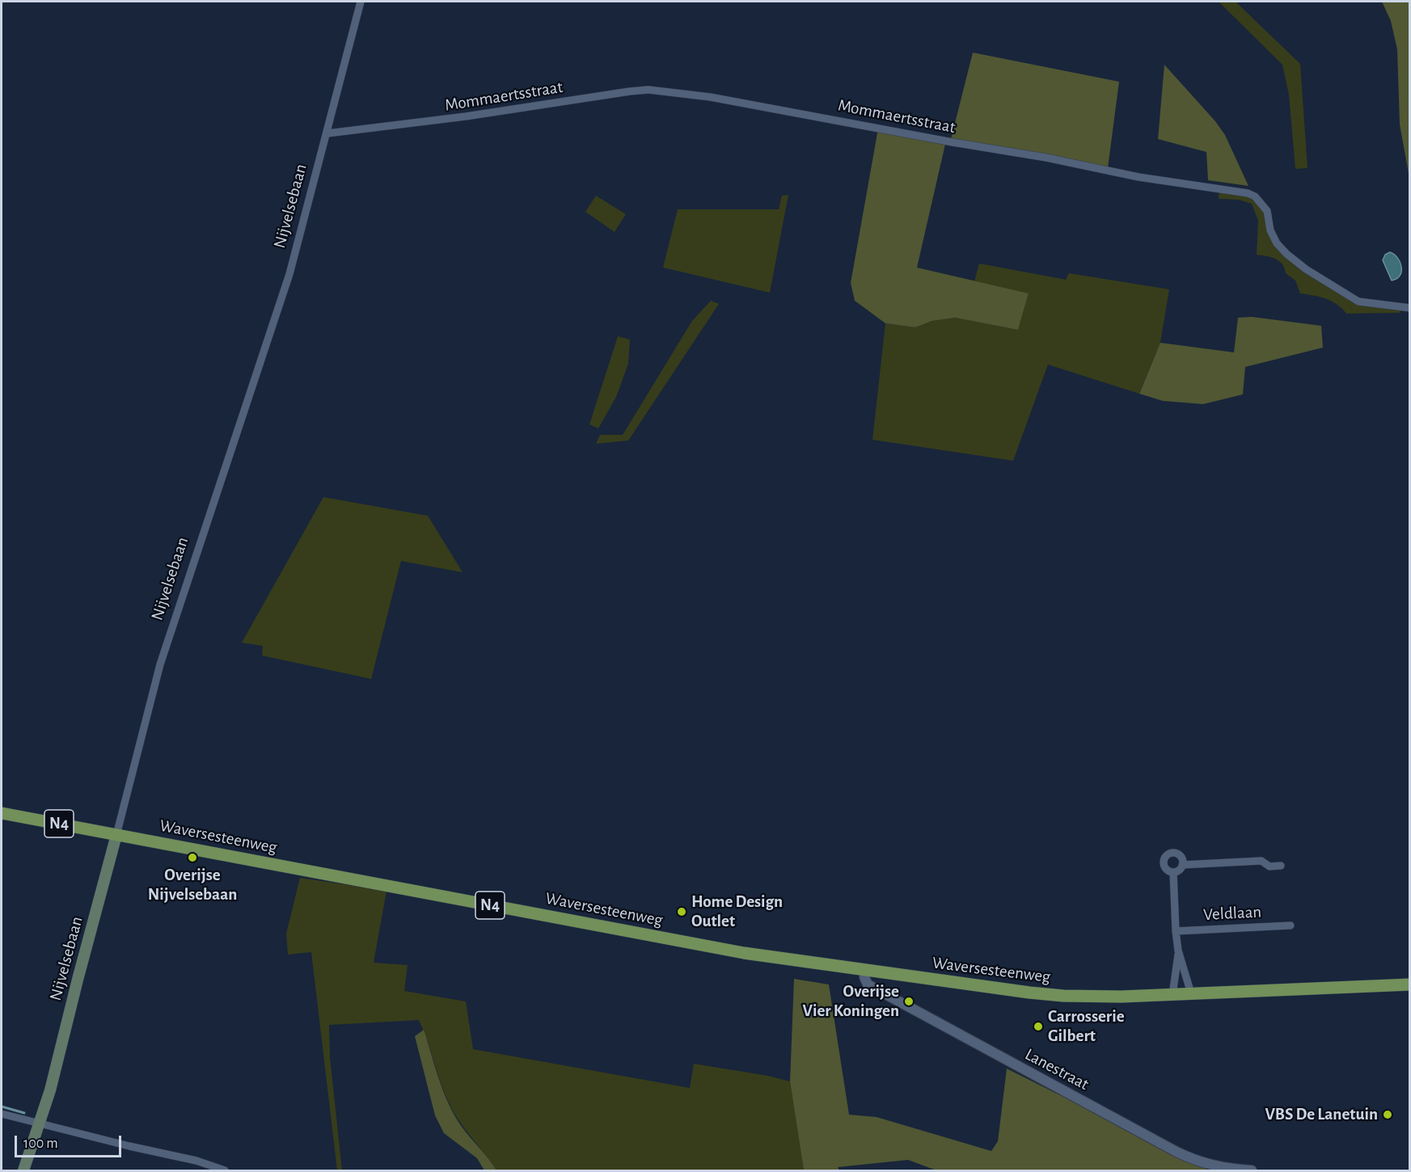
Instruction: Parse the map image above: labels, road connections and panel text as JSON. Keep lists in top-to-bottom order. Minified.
{"streets":{"main road":["Nijvelsebaan","N4","Waversesteenweg"],"street":["Mommaertsstraat","Veldlaan","Lanestraat"]},"crossings":[["Mommaertsstraat","Nijvelsebaan"],["Nijvelsebaan","Waversesteenweg"],["Waversesteenweg","Lanestraat"]],"places":["Overijse Nijvelsebaan","Home Design Outlet","Overijse Vier Koningen","Carrosserie Gilbert","VBS De Lanetuin"],"scale_bar":"100 m"}
